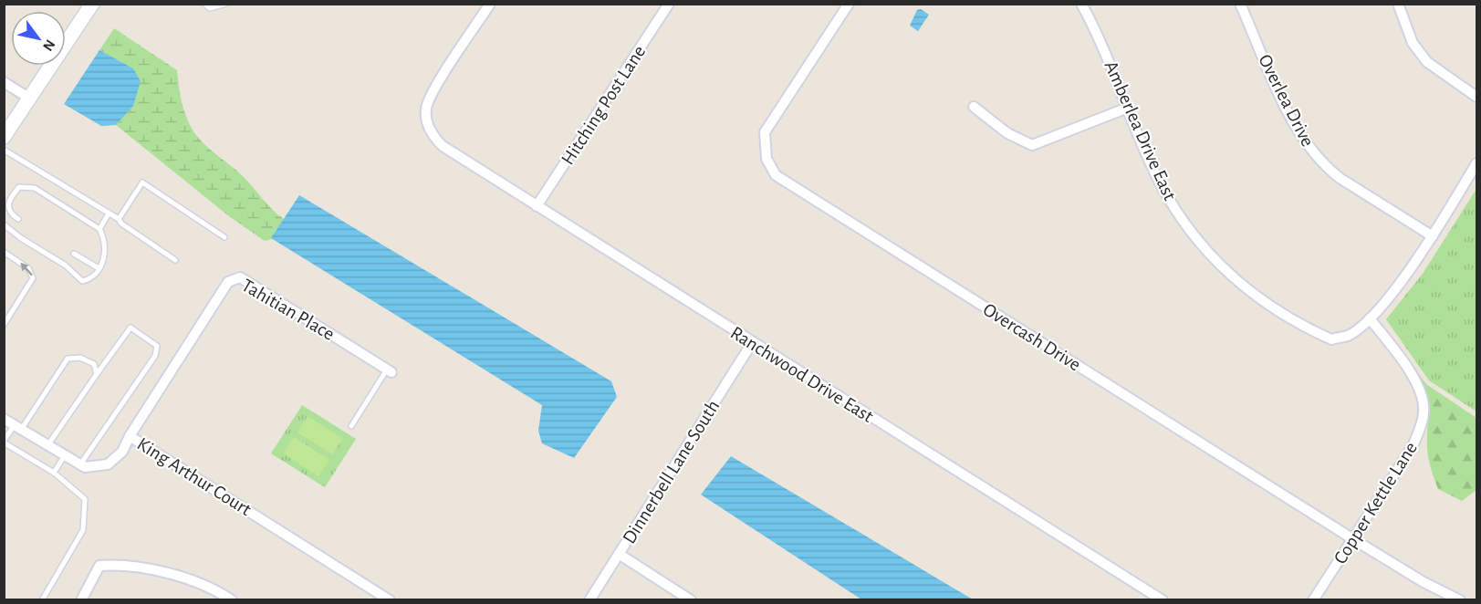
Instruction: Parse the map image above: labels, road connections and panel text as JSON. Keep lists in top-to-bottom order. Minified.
{"streets":{"street":["Overlea Drive","Hitching Post Lane","Amberlea Drive East","Tahitian Place","Overcash Drive","Ranchwood Drive East","Dinnerbell Lane South","King Arthur Court","Copper Kettle Lane"]},"crossings":[["Overlea Drive","Amberlea Drive East"],["Hitching Post Lane","Ranchwood Drive East"],["Amberlea Drive East","Copper Kettle Lane"],["Tahitian Place","King Arthur Court"],["Overcash Drive","Copper Kettle Lane"],["Ranchwood Drive East","Dinnerbell Lane South"]],"north":"bottom right"}
